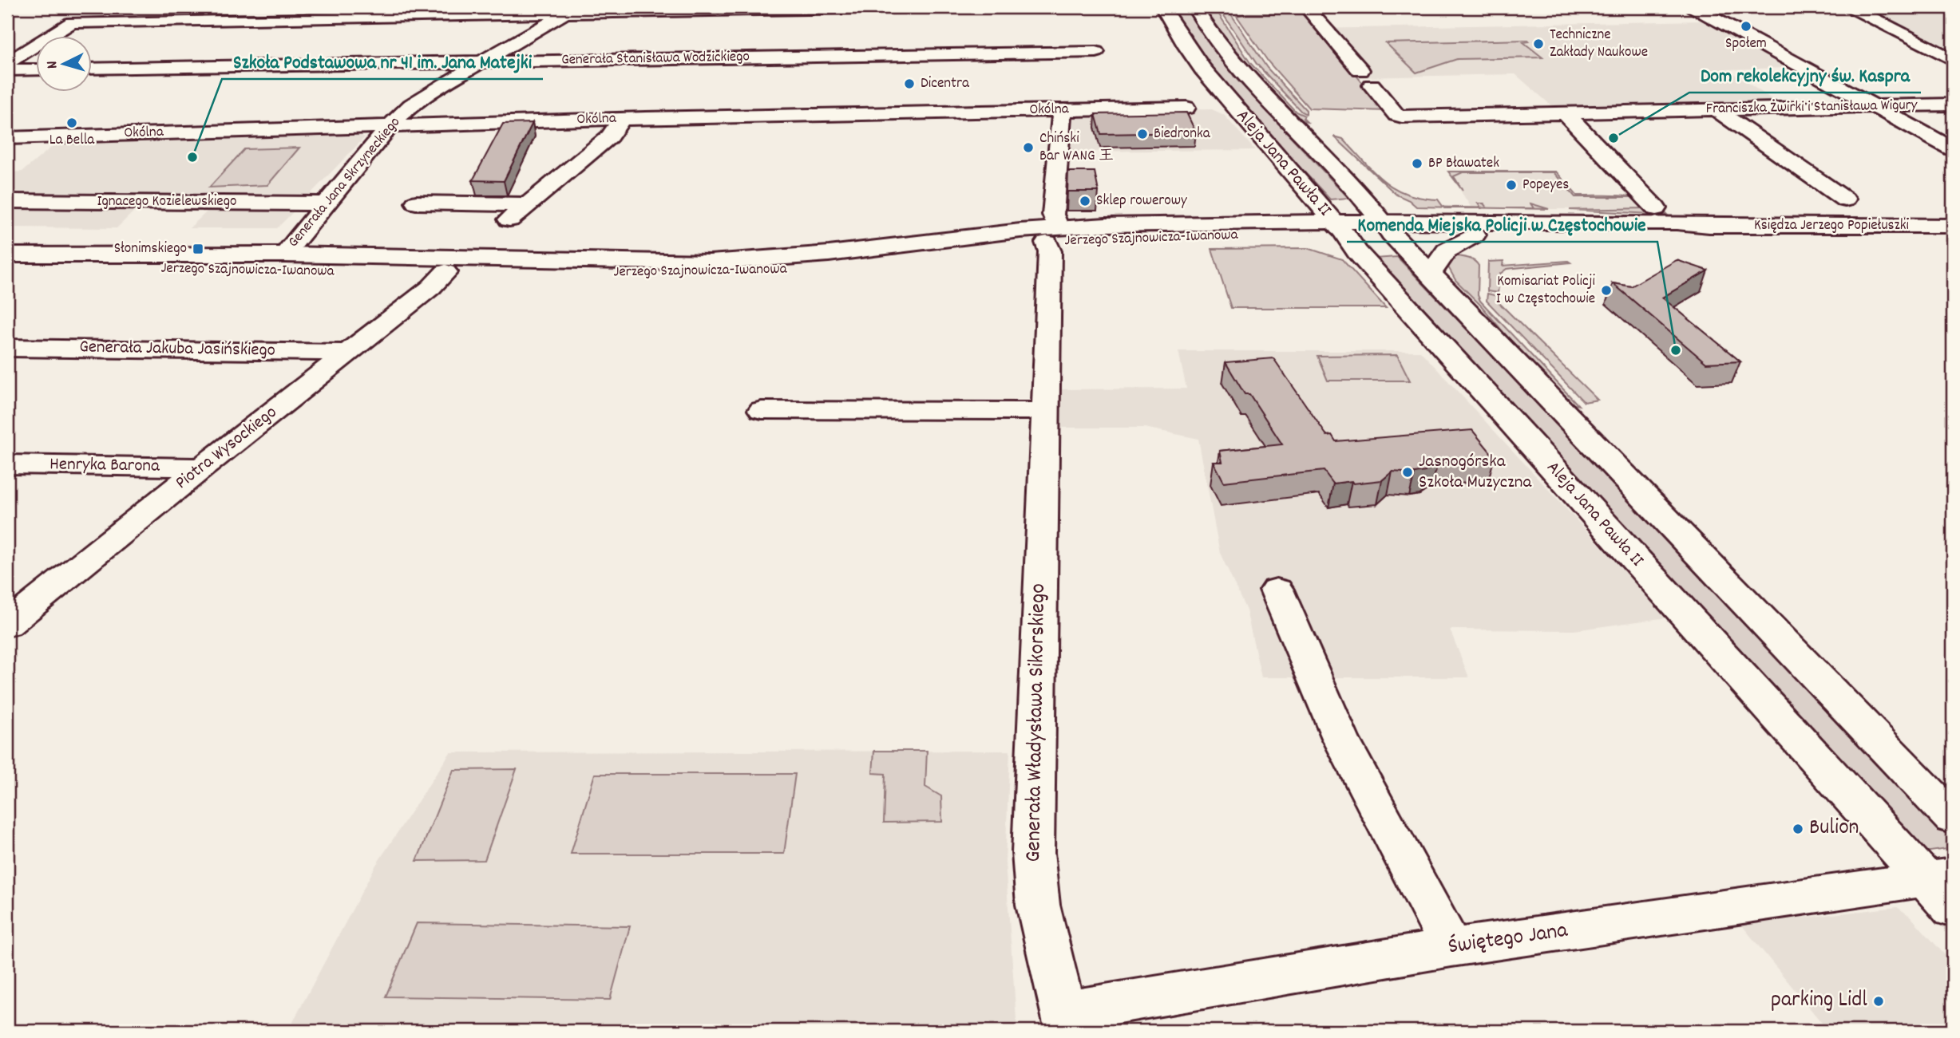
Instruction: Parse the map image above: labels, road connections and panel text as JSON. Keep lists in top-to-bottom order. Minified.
{"streets":{"street":["Generała Stanisława Wodzickiego","Franciszka Żwirki i Stanisława Wigury","Okólna","Aleja Jana Pawła II","Generała Jana Skrzyneckiego","Ignacego Kozielewskiego","Księdza Jerzego Popiełuszki","Jerzego Szajnowicza-Iwanowa","Generała Jakuba Jasińskiego","Piotra Wysockiego","Henryka Barona","Generała Władysława Sikorskiego","Świętego Jana"]},"crossings":[["Generała Stanisława Wodzickiego","Generała Jana Skrzyneckiego"],["Okólna","Generała Jana Skrzyneckiego"],["Okólna","Generała Władysława Sikorskiego"],["Aleja Jana Pawła II","Księdza Jerzego Popiełuszki"],["Aleja Jana Pawła II","Jerzego Szajnowicza-Iwanowa"],["Aleja Jana Pawła II","Świętego Jana"],["Generała Jana Skrzyneckiego","Ignacego Kozielewskiego"],["Generała Jana Skrzyneckiego","Jerzego Szajnowicza-Iwanowa"],["Księdza Jerzego Popiełuszki","Jerzego Szajnowicza-Iwanowa"],["Jerzego Szajnowicza-Iwanowa","Piotra Wysockiego"],["Jerzego Szajnowicza-Iwanowa","Generała Władysława Sikorskiego"],["Generała Jakuba Jasińskiego","Piotra Wysockiego"],["Piotra Wysockiego","Henryka Barona"],["Generała Władysława Sikorskiego","Świętego Jana"]],"places":{"other":["Społem","Techniczne Zakłady Naukowe","Dicentra","La Bella","Biedronka","Dom rekolekcyjny św. Kaspra","Chiński Bar WANG 王","Szkoła Podstawowa nr 41 im. Jana Matejki","BP Bławatek","Popeyes","Sklep rowerowy","Komisariat Policji I w Częstochowie","Komenda Miejska Policji w Częstochowie","Jasnogórska Szkoła Muzyczna","Bulion","parking Lidl"],"transit":["Słonimskiego"]},"north":"left"}
